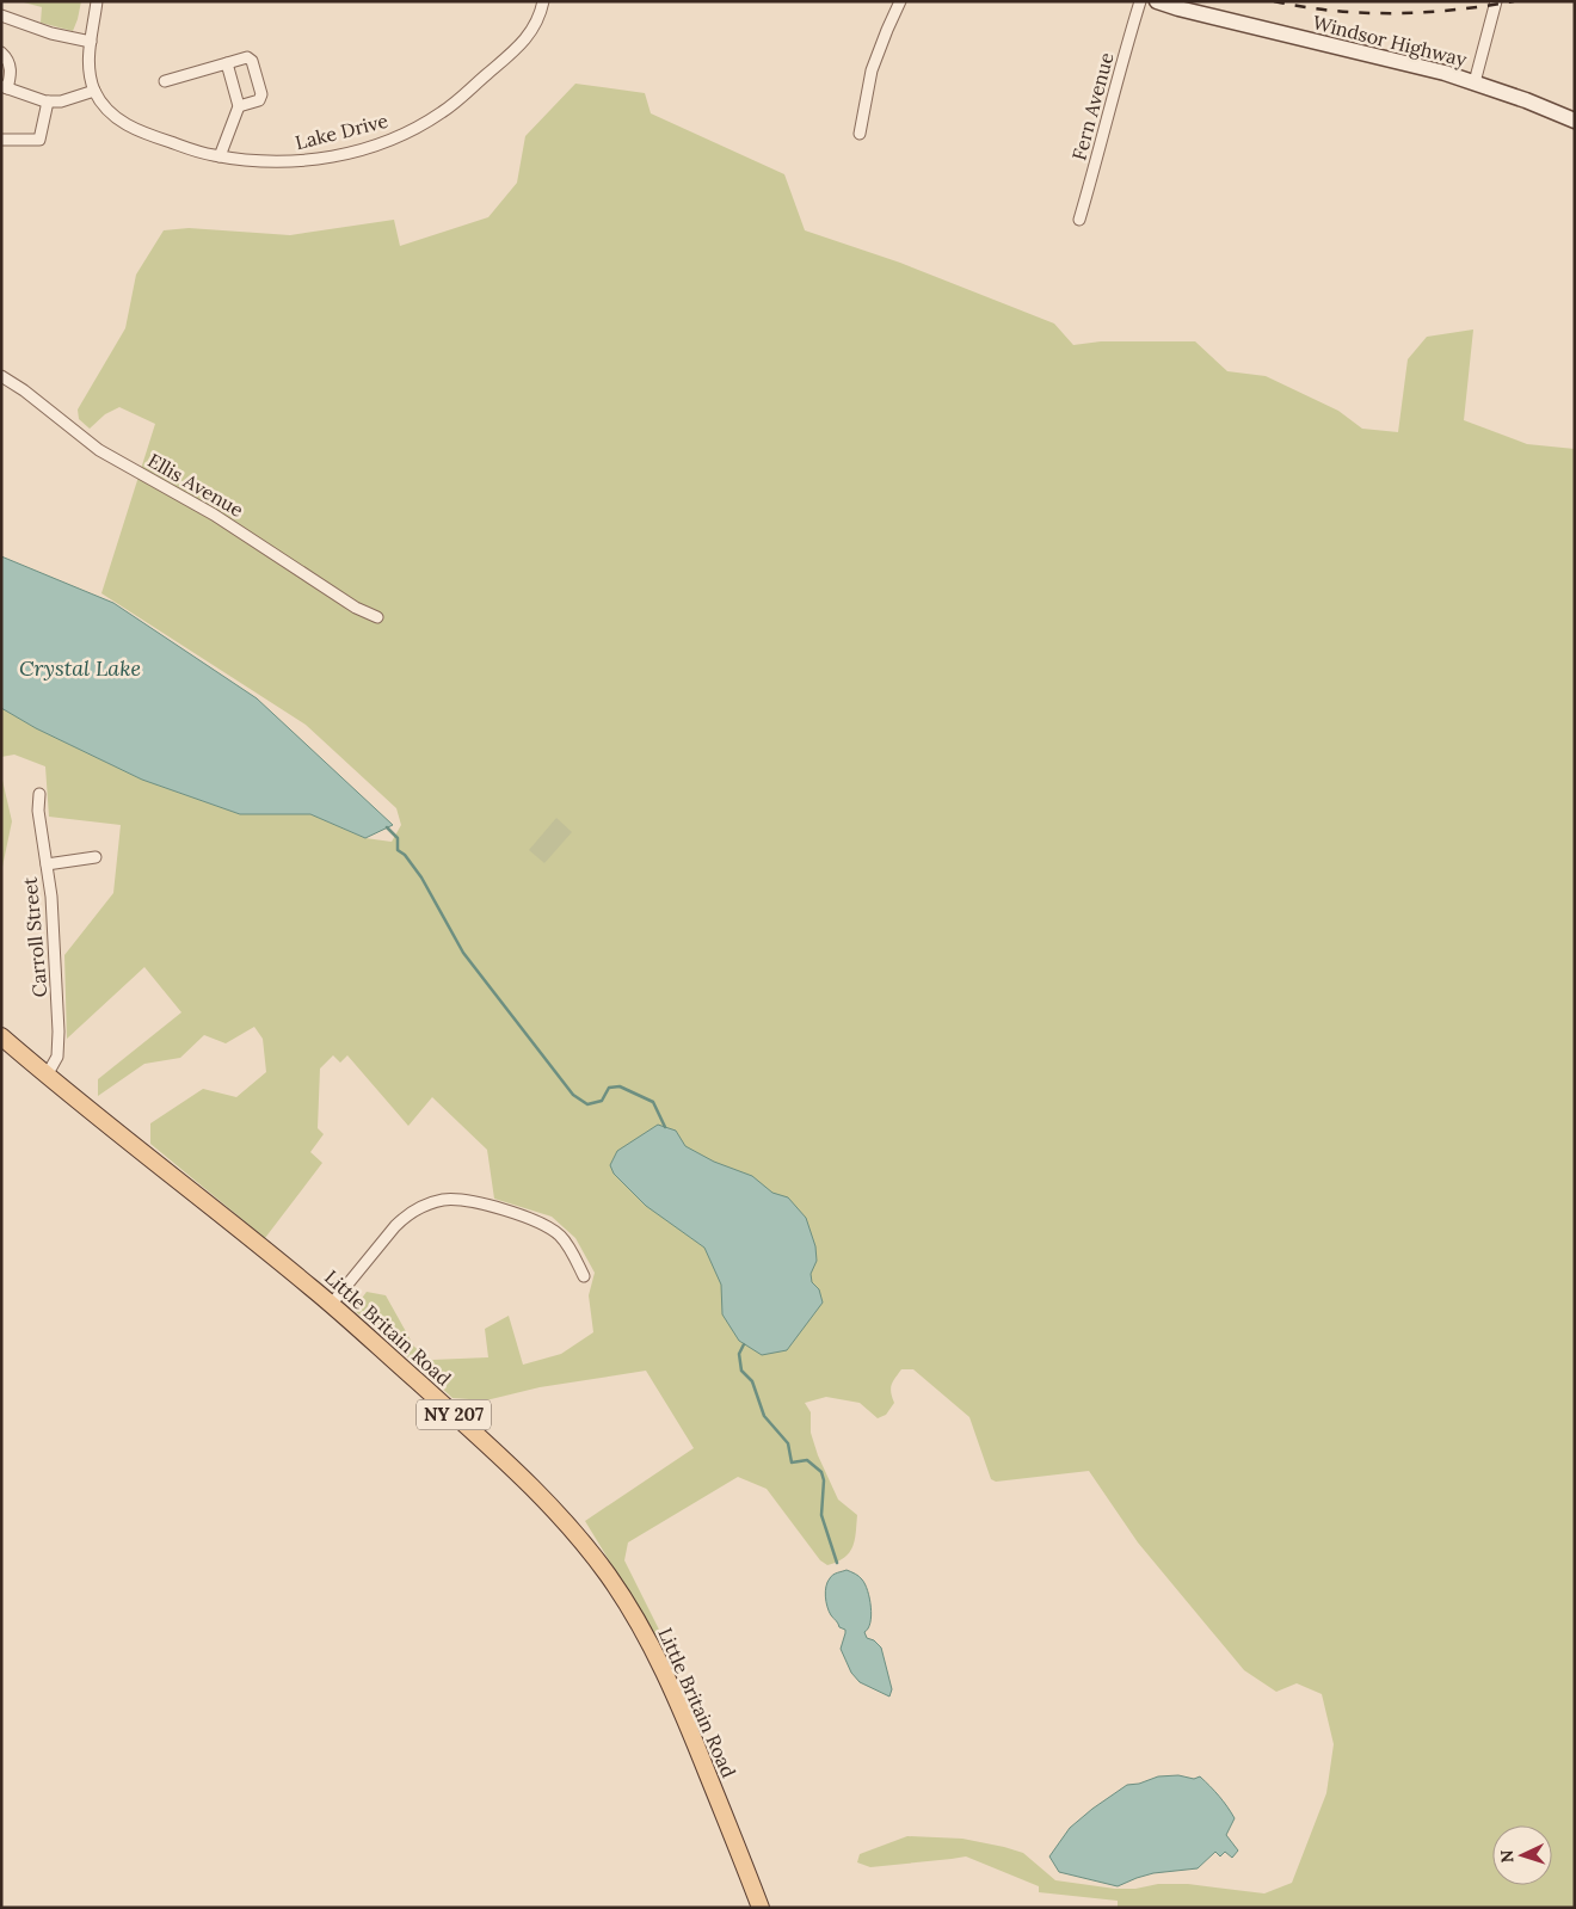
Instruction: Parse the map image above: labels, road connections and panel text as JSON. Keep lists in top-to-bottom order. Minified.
{"streets":{"main road":["Windsor Highway","Little Britain Road","NY 207"],"street":["Fern Avenue","Lake Drive","Ellis Avenue","Carroll Street"]},"crossings":[["Carroll Street","Little Britain Road"]],"water":["Crystal Lake"],"north":"left"}
